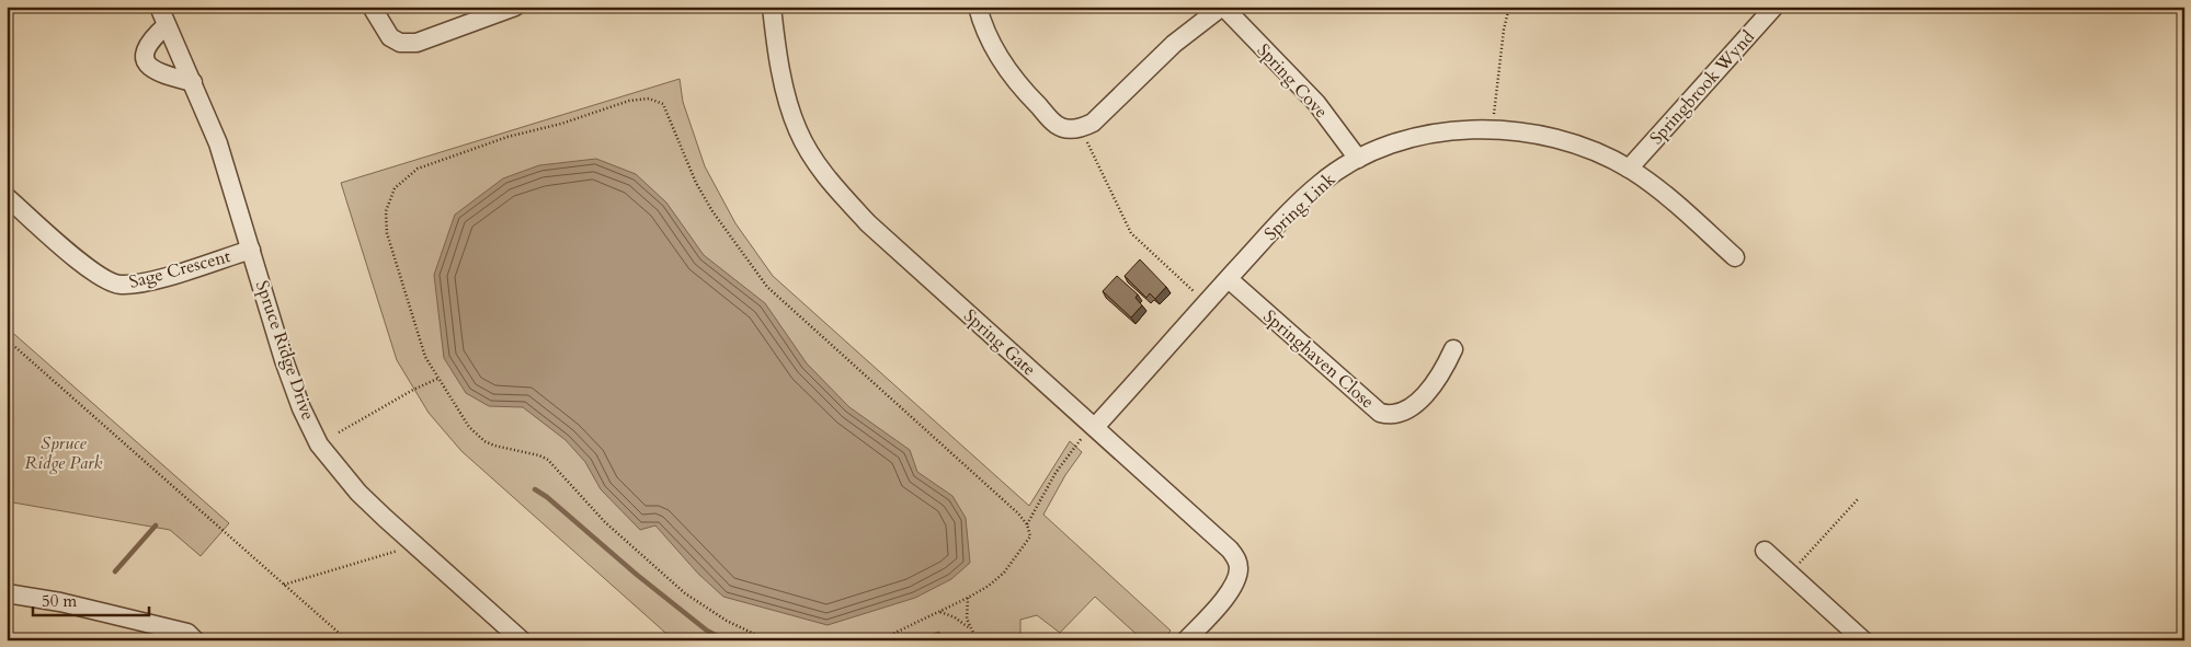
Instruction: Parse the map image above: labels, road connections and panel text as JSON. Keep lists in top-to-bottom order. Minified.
{"streets":{"street":["Spring Cove","Springbrook Wynd","Spring Link","Sage Crescent","Spring Gate","Spruce Ridge Drive","Springhaven Close"]},"crossings":[["Spring Cove","Spring Link"],["Springbrook Wynd","Spring Link"],["Spring Link","Spring Gate"],["Spring Link","Springhaven Close"],["Sage Crescent","Spruce Ridge Drive"]],"parks":["Spruce Ridge Park"],"scale_bar":"50 m"}
